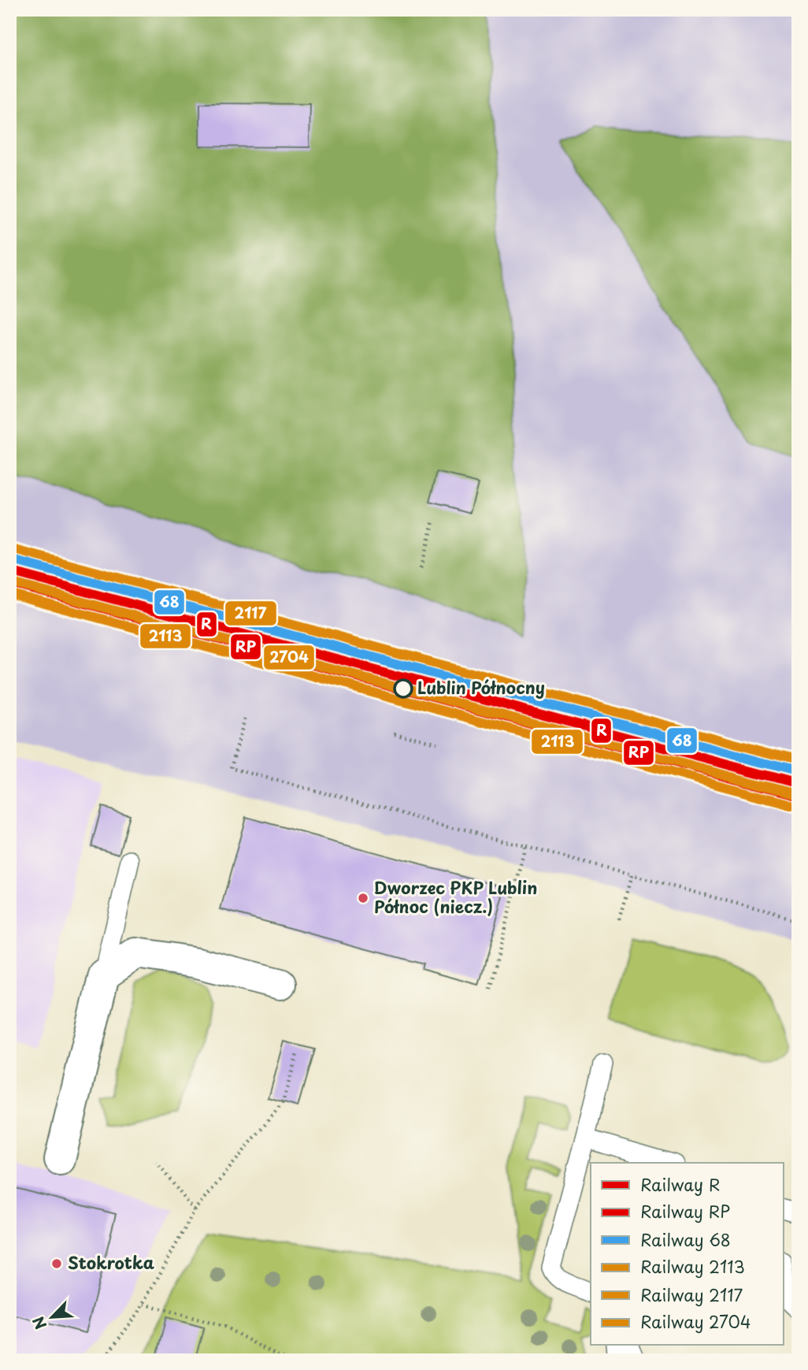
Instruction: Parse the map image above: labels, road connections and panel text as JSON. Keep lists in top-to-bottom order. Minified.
{"places":["Lublin Północny","Dworzec PKP Lublin Północ (niecz.)","Stokrotka"],"lines":["rail line 2117","rail line 68","rail line R","rail line RP","rail line 2704","rail line 2113"],"legend":["Railway R","Railway RP","Railway 68","Railway 2113","Railway 2117","Railway 2704"],"north":"bottom left"}
